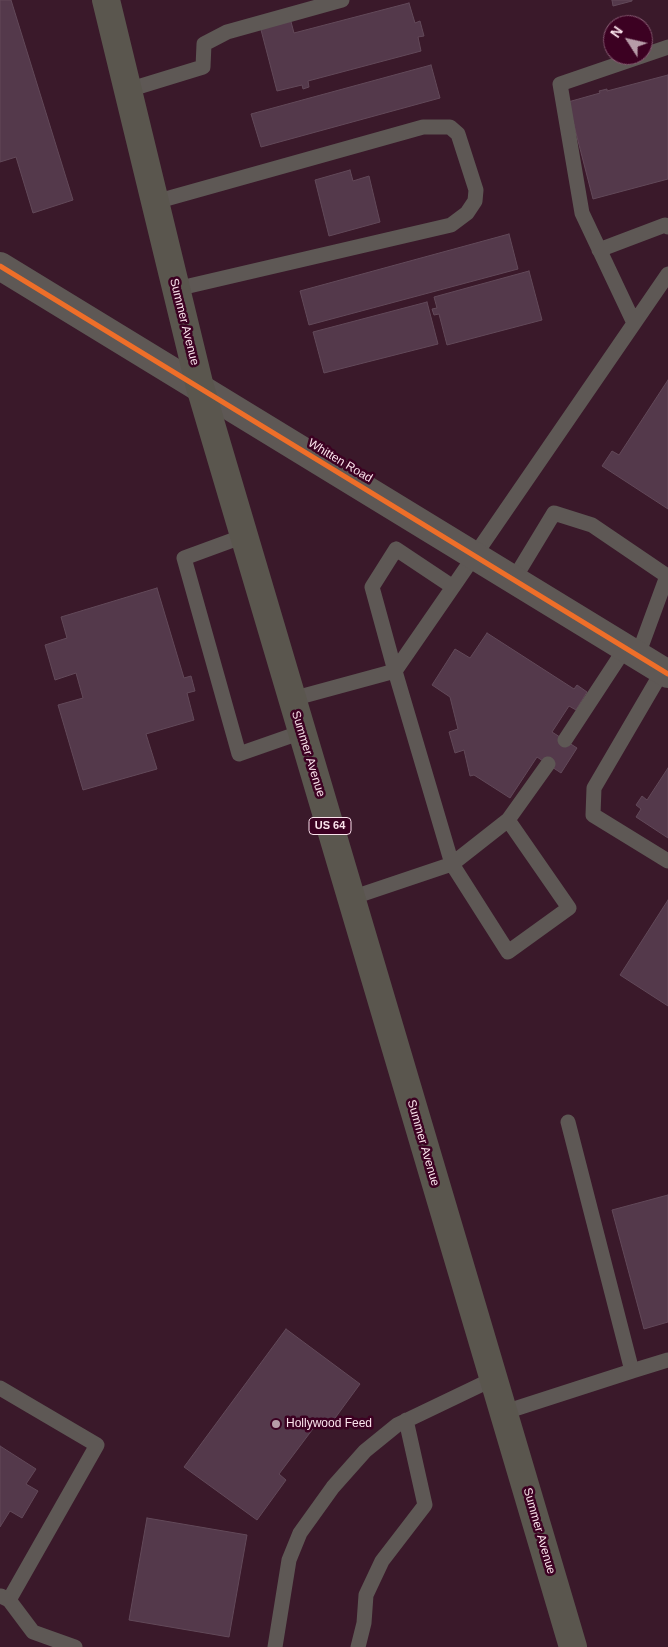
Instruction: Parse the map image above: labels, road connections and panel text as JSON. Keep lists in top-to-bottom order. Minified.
{"streets":{"main road":["Summer Avenue","US 64"],"street":["Whitten Road"]},"crossings":[["Summer Avenue","Whitten Road"]],"places":["Hollywood Feed"],"north":"top left"}
